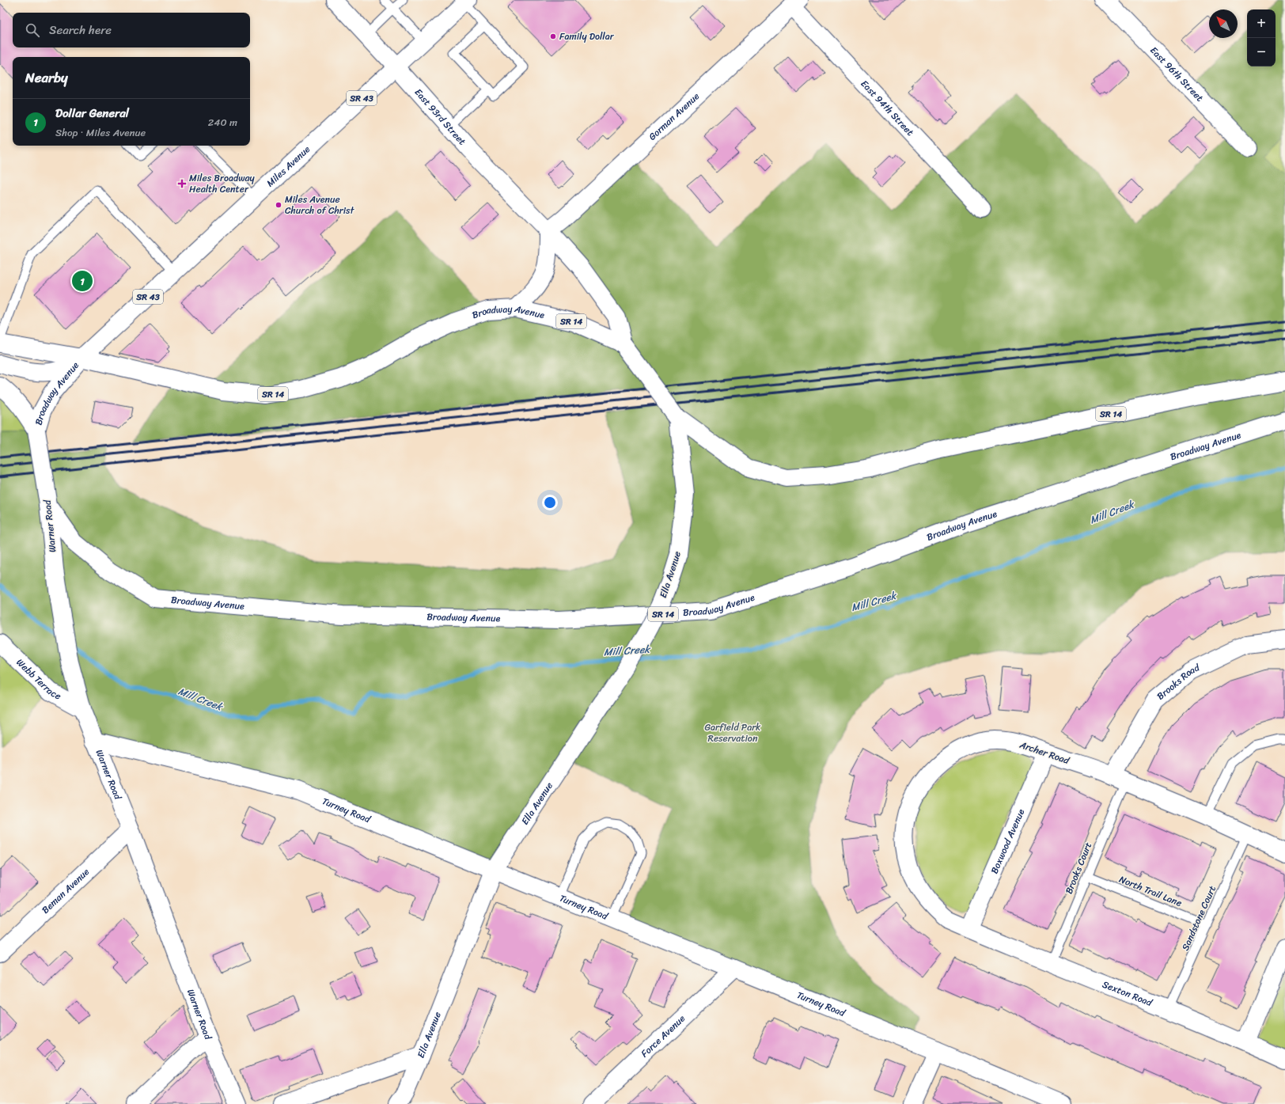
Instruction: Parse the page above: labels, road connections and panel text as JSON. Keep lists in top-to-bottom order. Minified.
{"streets":{"main road":["East 96th Street","SR 43","East 94th Street","East 93rd Street","Gorman Avenue","Miles Avenue","Broadway Avenue","SR 14","Warner Road","Ella Avenue","Webb Terrace","Brooks Road","Archer Road","Turney Road","Boxwood Avenue","Beman Avenue","Sexton Road","Force Avenue"],"lane":["Brooks Court","North Trail Lane","Sandstone Court"]},"crossings":[["SR 43","Miles Avenue"],["SR 43","Broadway Avenue"],["East 94th Street","Gorman Avenue"],["East 93rd Street","Gorman Avenue"],["East 93rd Street","Miles Avenue"],["East 93rd Street","Broadway Avenue"],["Miles Avenue","Broadway Avenue"],["Broadway Avenue","Warner Road"],["Broadway Avenue","Ella Avenue"],["Warner Road","Webb Terrace"],["Warner Road","Turney Road"],["Warner Road","Beman Avenue"],["Ella Avenue","Turney Road"],["Brooks Road","Archer Road"],["Brooks Road","Brooks Court"],["Archer Road","Boxwood Avenue"],["Archer Road","Brooks Court"],["Archer Road","Sandstone Court"],["Archer Road","Sexton Road"],["Turney Road","Force Avenue"],["Boxwood Avenue","Sexton Road"],["Brooks Court","North Trail Lane"],["Brooks Court","Sexton Road"],["North Trail Lane","Sandstone Court"],["Sandstone Court","Sexton Road"]],"water":["Mill Creek"],"parks":["Garfield Park Reservation"],"places":{"other":["Family Dollar","Miles Avenue Church of Christ"],"health":["Miles Broadway Health Center"]},"north":"top left","page":{"map_buttons":["+","−"],"search":"Search here","heading":"Nearby","list":[{"mark":"1","name":"Dollar General","note":"Shop · Miles Avenue","value":"240 m"}],"pins":"1"}}
